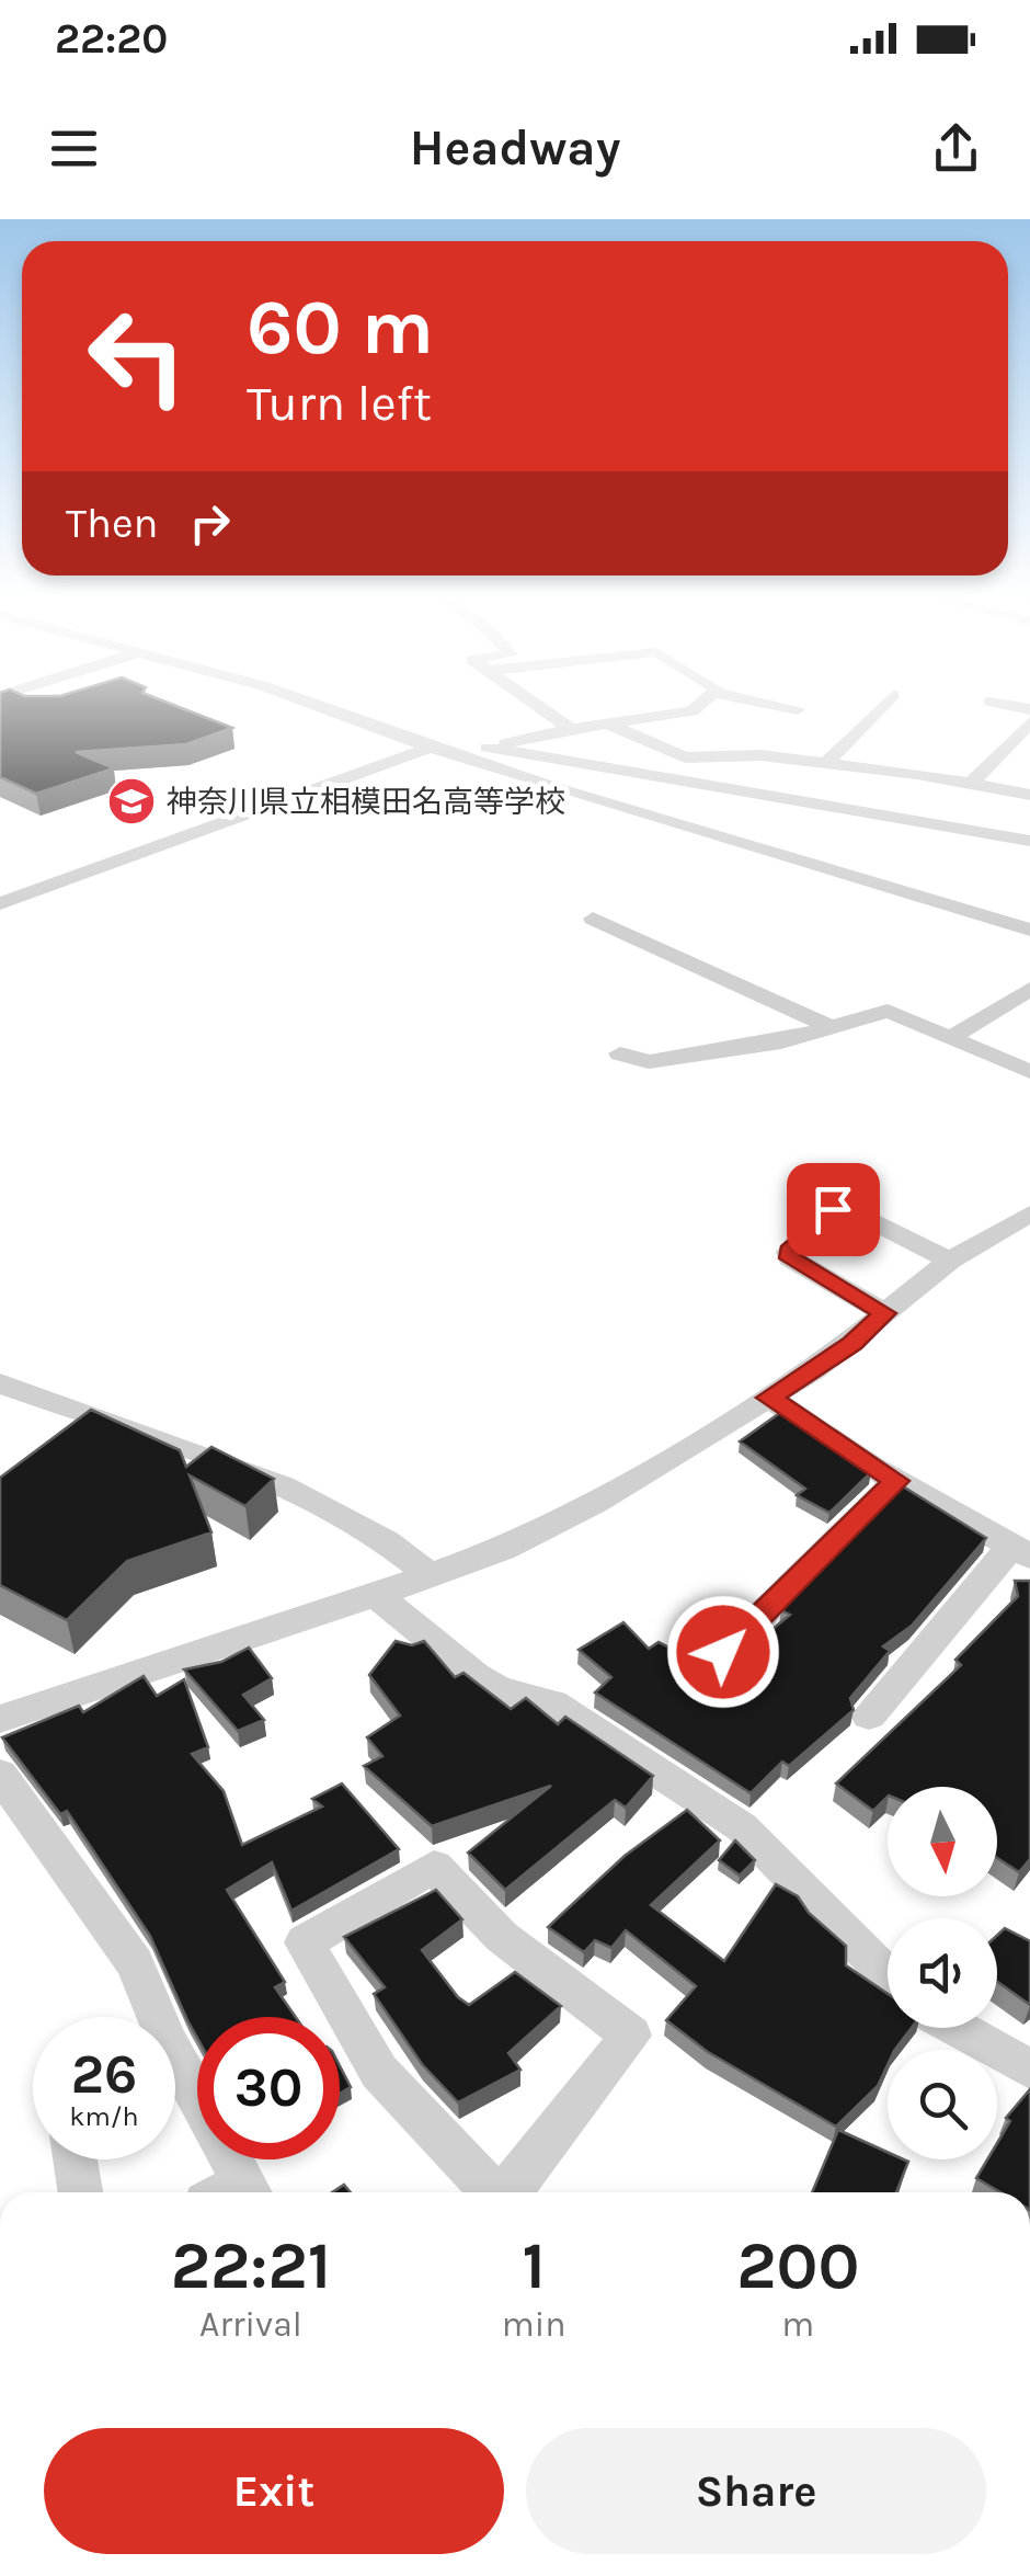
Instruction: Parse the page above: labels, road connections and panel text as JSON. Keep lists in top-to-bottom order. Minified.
{"places":{"school or university":["神奈川県立相模田名高等学校"]},"north":"bottom","page":{"status":"22:20","header":"Headway","turn":["60 m","Turn left"],"then":"Then","speed":"26 km/h","limit":"30","eta":["22:21","Arrival","1","min","200","m"],"buttons":["Exit","Share"]}}
